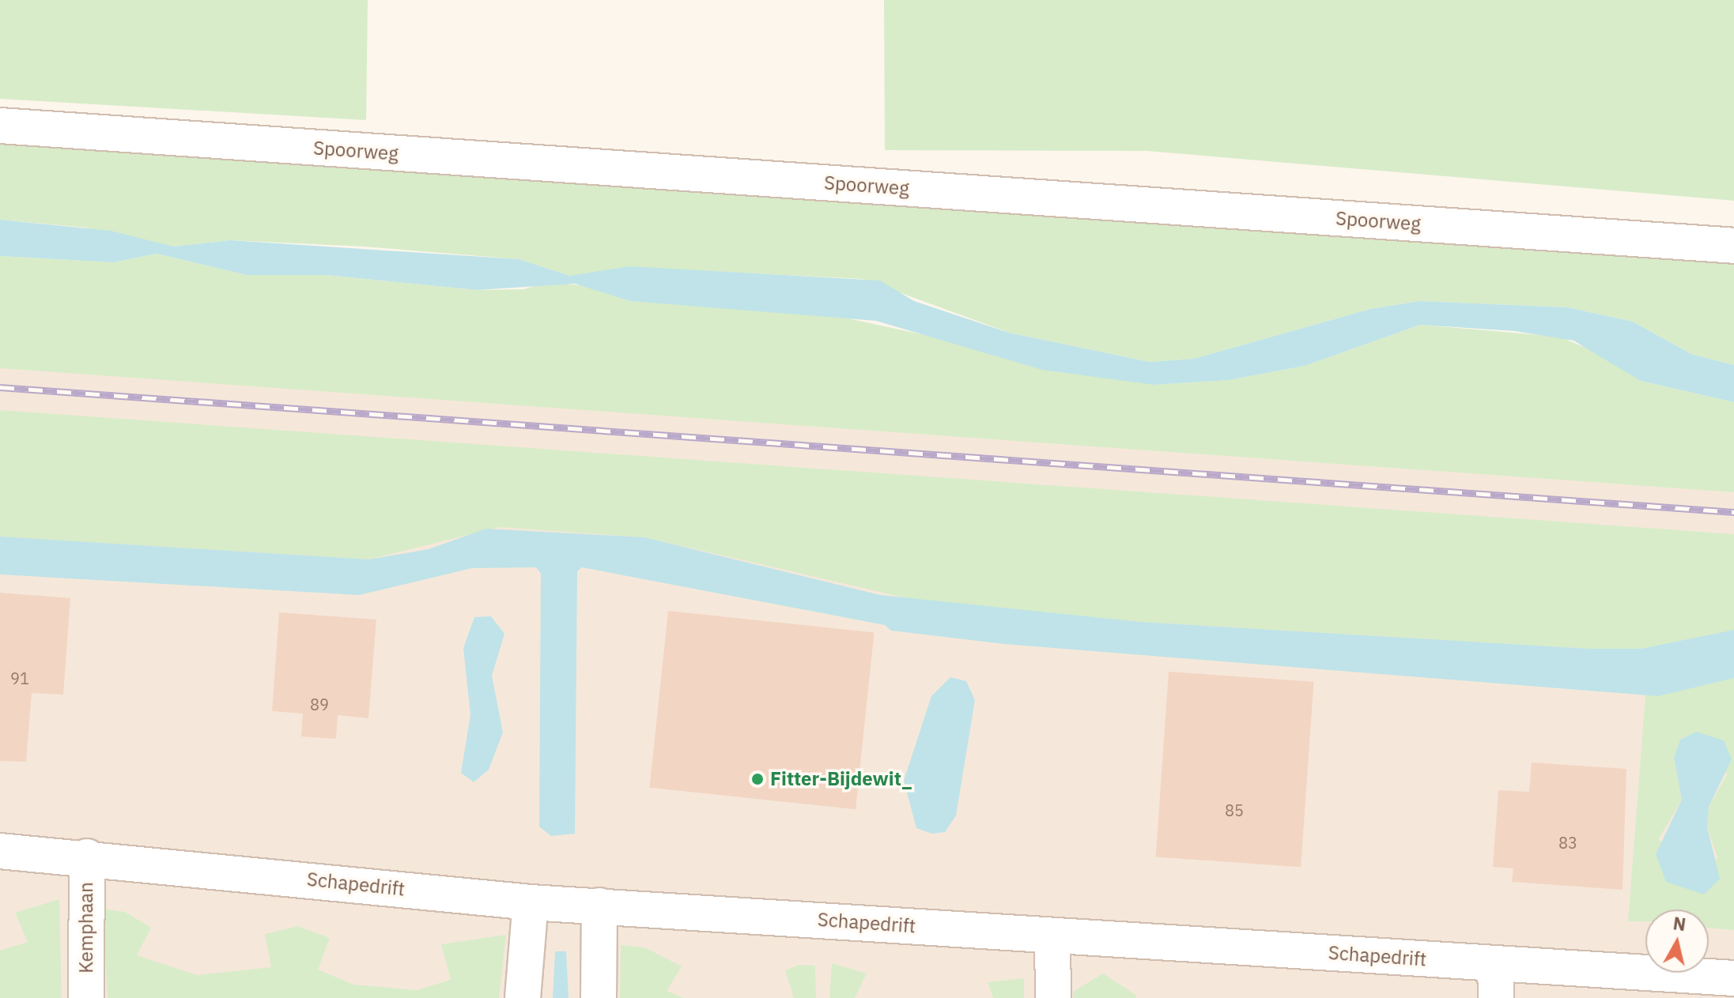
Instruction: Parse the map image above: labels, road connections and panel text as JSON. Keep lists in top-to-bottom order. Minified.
{"streets":{"street":["Spoorweg","Schapedrift","Kemphaan"]},"crossings":[["Schapedrift","Kemphaan"]],"places":["Fitter-Bijdewit_"],"house_numbers":["91","89","85","83"],"north":"top"}
